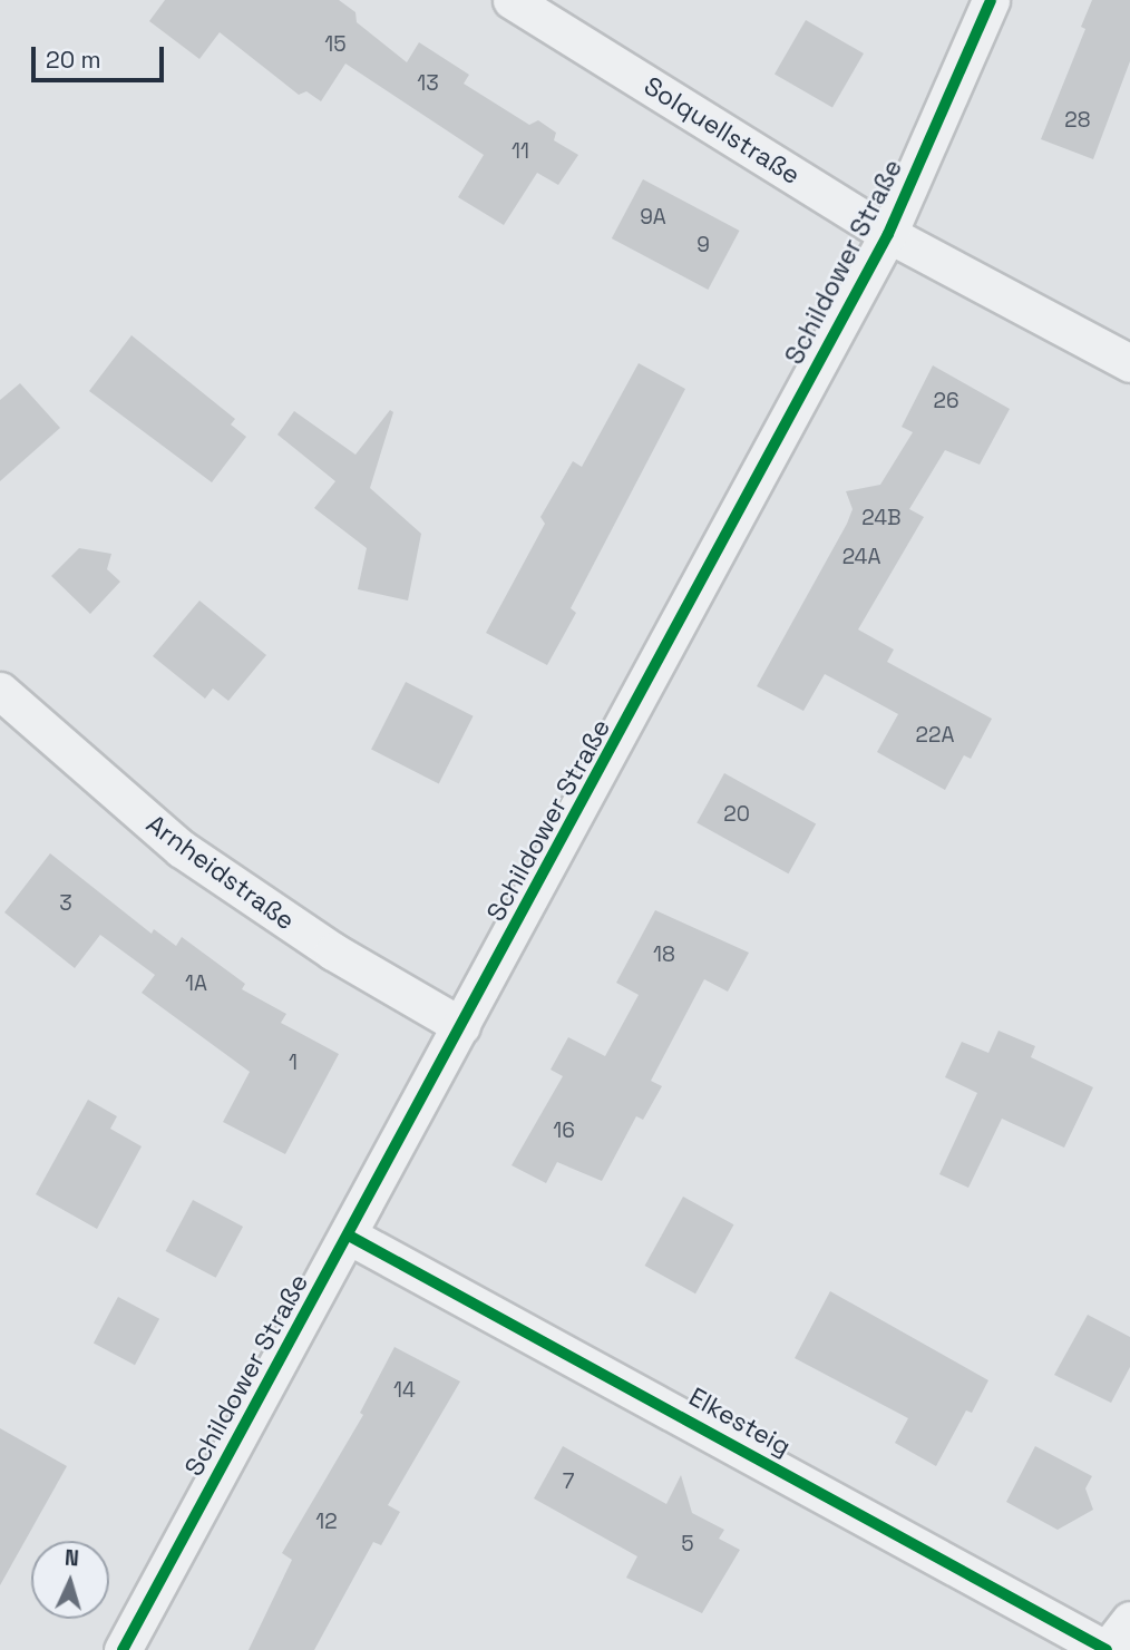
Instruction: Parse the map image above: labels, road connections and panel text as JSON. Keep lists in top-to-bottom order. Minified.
{"streets":{"street":["Solquellstraße","Schildower Straße","Arnheidstraße","Elkesteig"]},"crossings":[["Solquellstraße","Schildower Straße"],["Schildower Straße","Arnheidstraße"],["Schildower Straße","Elkesteig"]],"house_numbers":["15","13","28","11","9A","9","26","24B","24A","22A","20","3","18","1A","1","16","14","7","12","5"],"scale_bar":"20 m","north":"top"}
